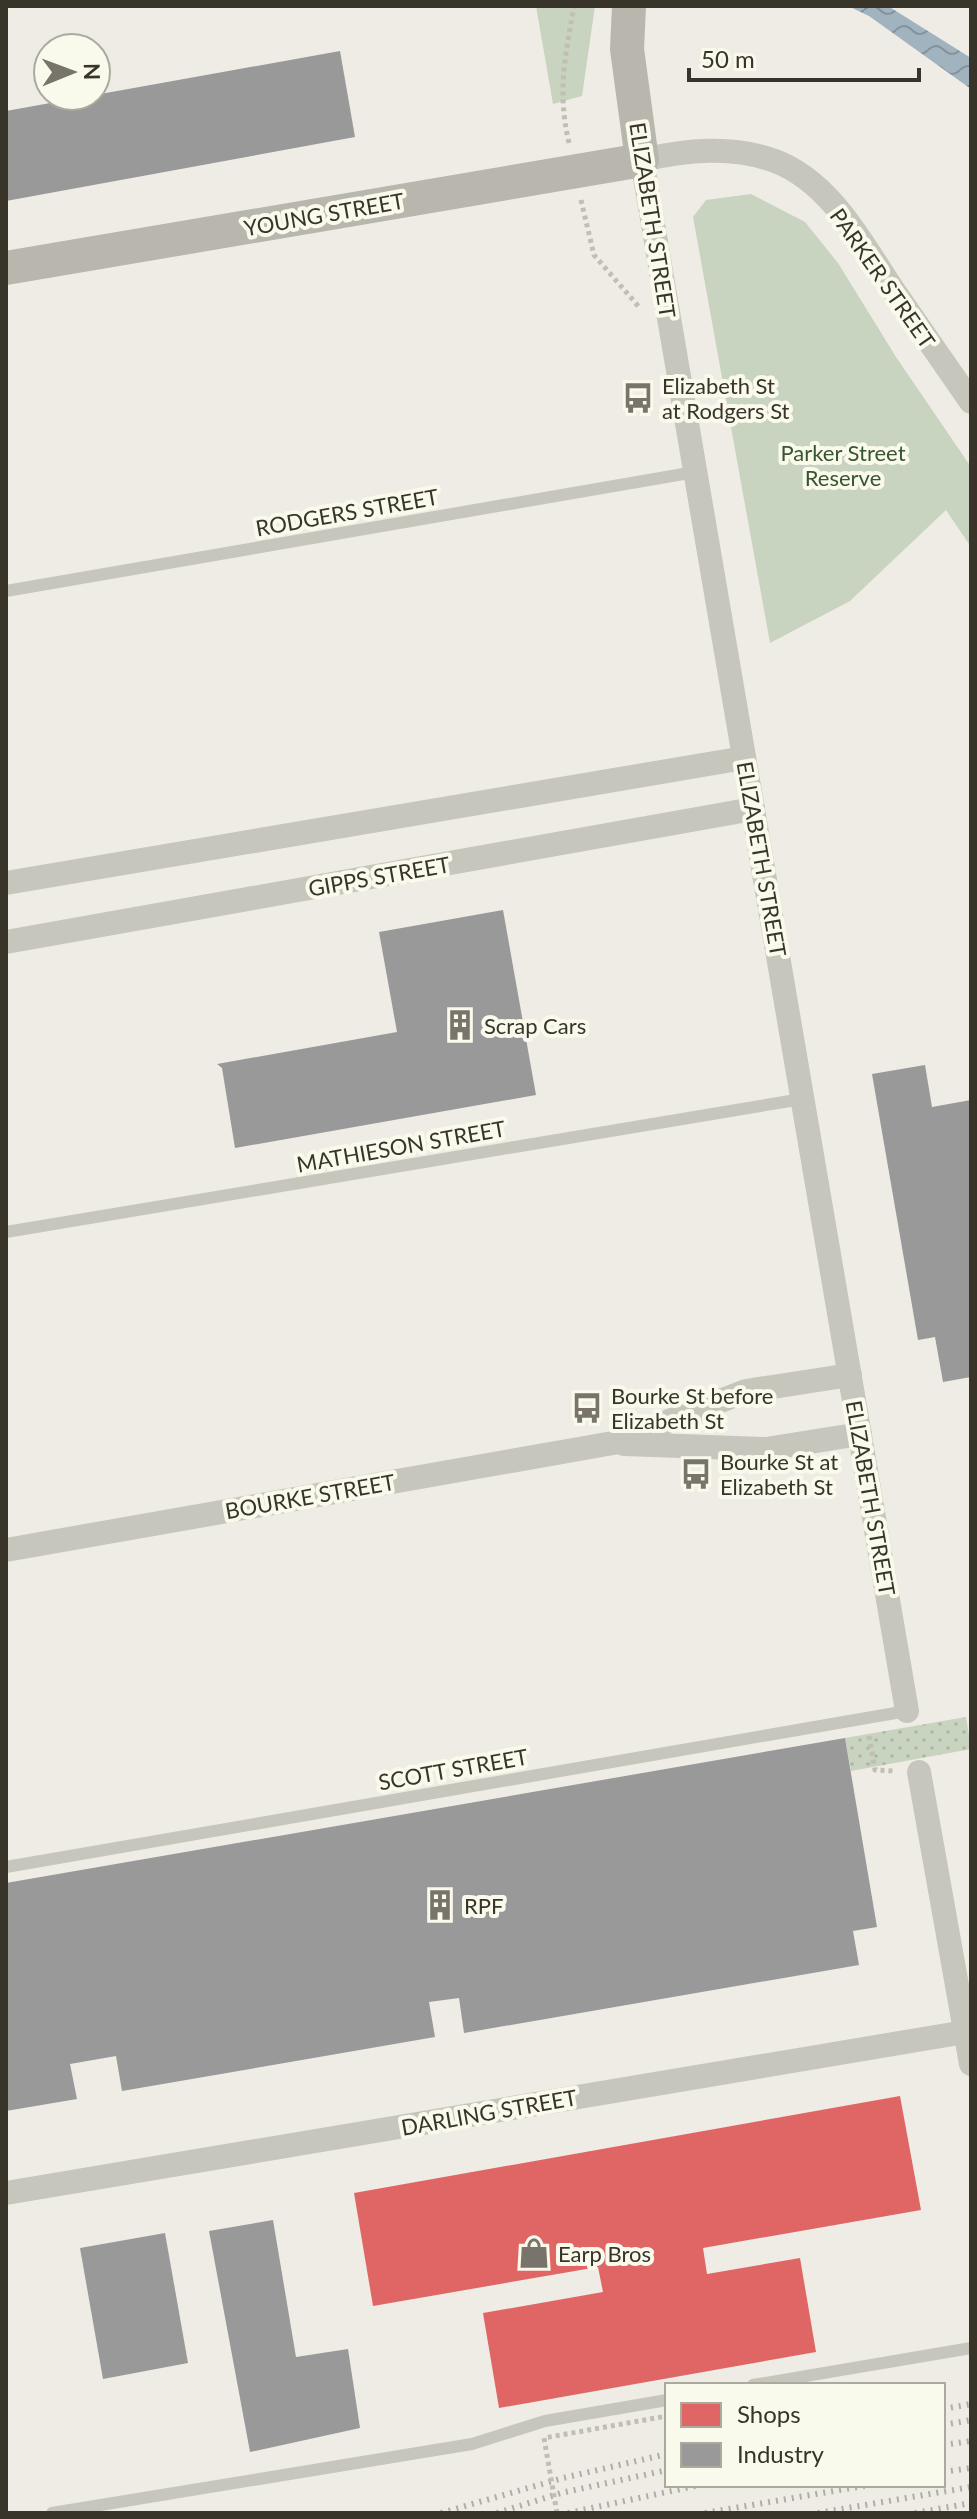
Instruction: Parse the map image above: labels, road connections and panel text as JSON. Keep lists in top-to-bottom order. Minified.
{"streets":{"main road":["YOUNG STREET","ELIZABETH STREET"],"street":["PARKER STREET","GIPPS STREET","BOURKE STREET","DARLING STREET"],"lane":["RODGERS STREET","MATHIESON STREET","SCOTT STREET"]},"crossings":[["YOUNG STREET","ELIZABETH STREET"],["YOUNG STREET","PARKER STREET"],["ELIZABETH STREET","PARKER STREET"],["ELIZABETH STREET","RODGERS STREET"],["ELIZABETH STREET","GIPPS STREET"],["ELIZABETH STREET","MATHIESON STREET"],["ELIZABETH STREET","BOURKE STREET"],["ELIZABETH STREET","SCOTT STREET"]],"parks":["Parker Street Reserve"],"places":{"bus stop":["Elizabeth St at Rodgers St","Bourke St before Elizabeth St","Bourke St at Elizabeth St"],"building":["Scrap Cars","RPF"],"shop":["Earp Bros"]},"legend":["Shops","Industry"],"scale_bar":"50 m","north":"right"}
